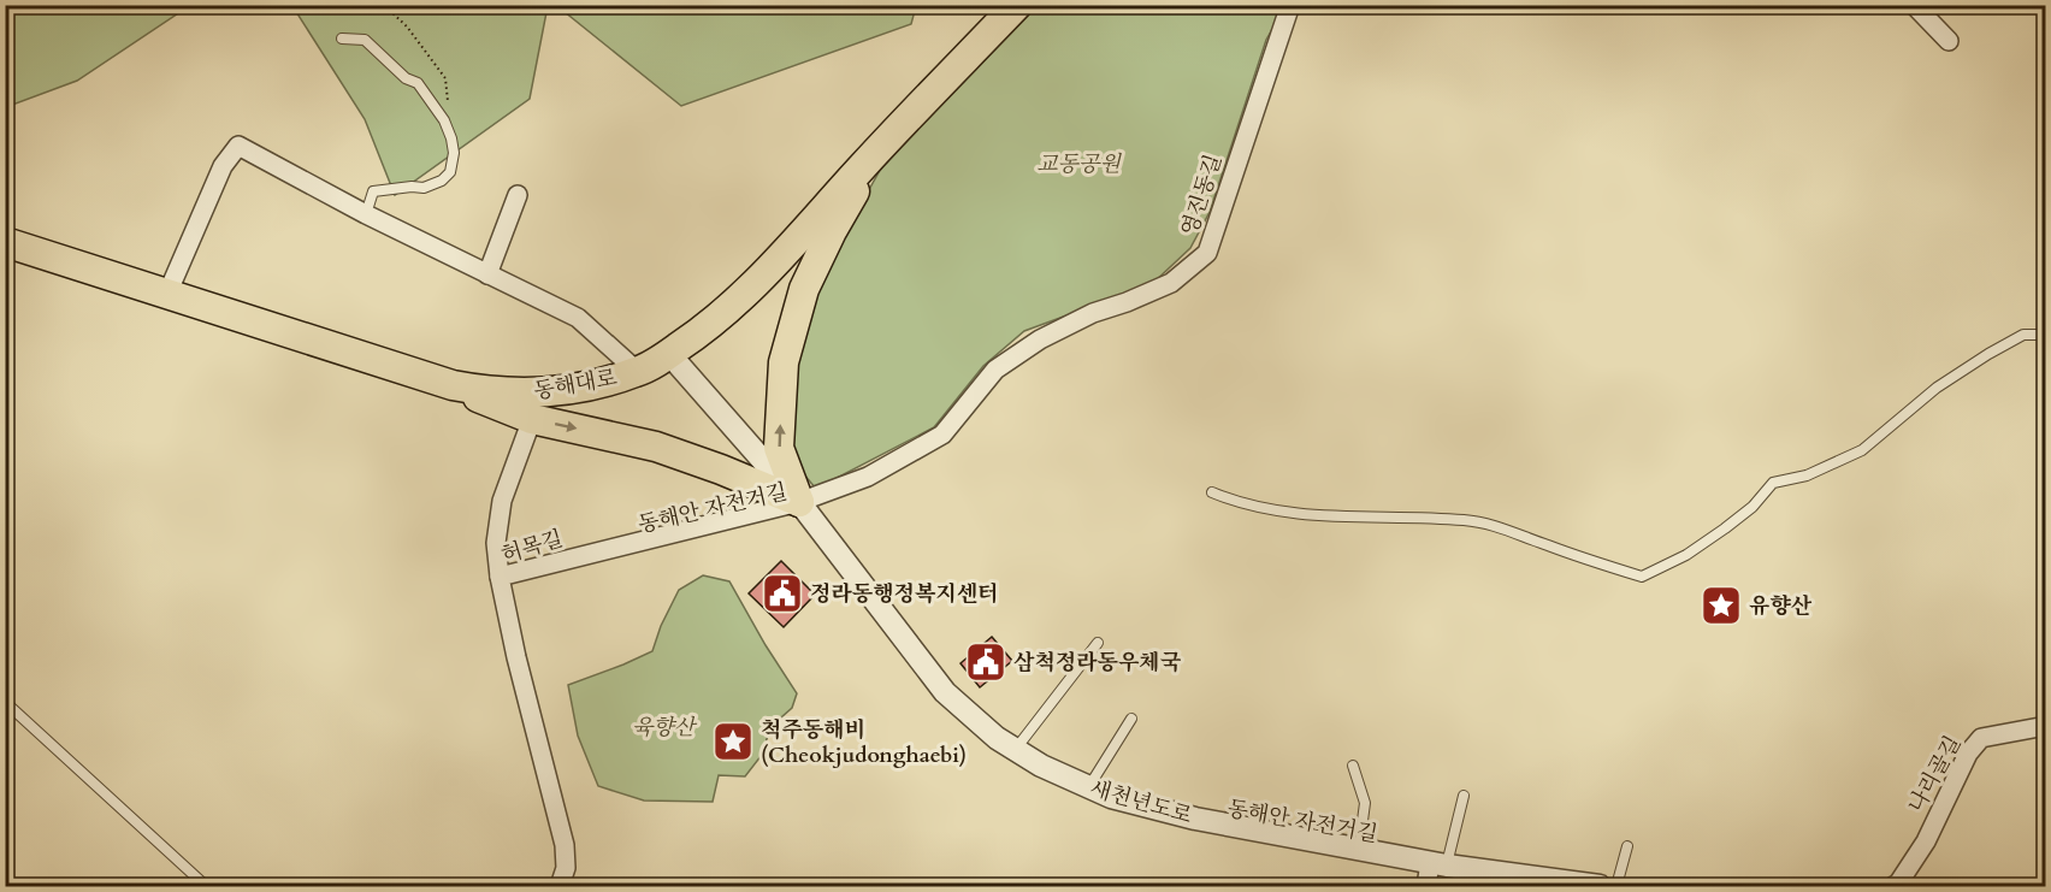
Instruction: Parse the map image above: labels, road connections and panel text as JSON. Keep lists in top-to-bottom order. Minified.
{"streets":{"main road":["동해대로"],"street":["영진동길","허목길","나리골길","새천년도로"]},"crossings":[["영진동길","허목길"],["영진동길","새천년도로"],["동해대로","새천년도로"],["허목길","새천년도로"]],"parks":["교동공원","육향산"],"places":{"public building":["정라동행정복지센터","삼척정라동우체국"],"place":["유향산","척주동해비 (Cheokjudonghaebi)"]}}
